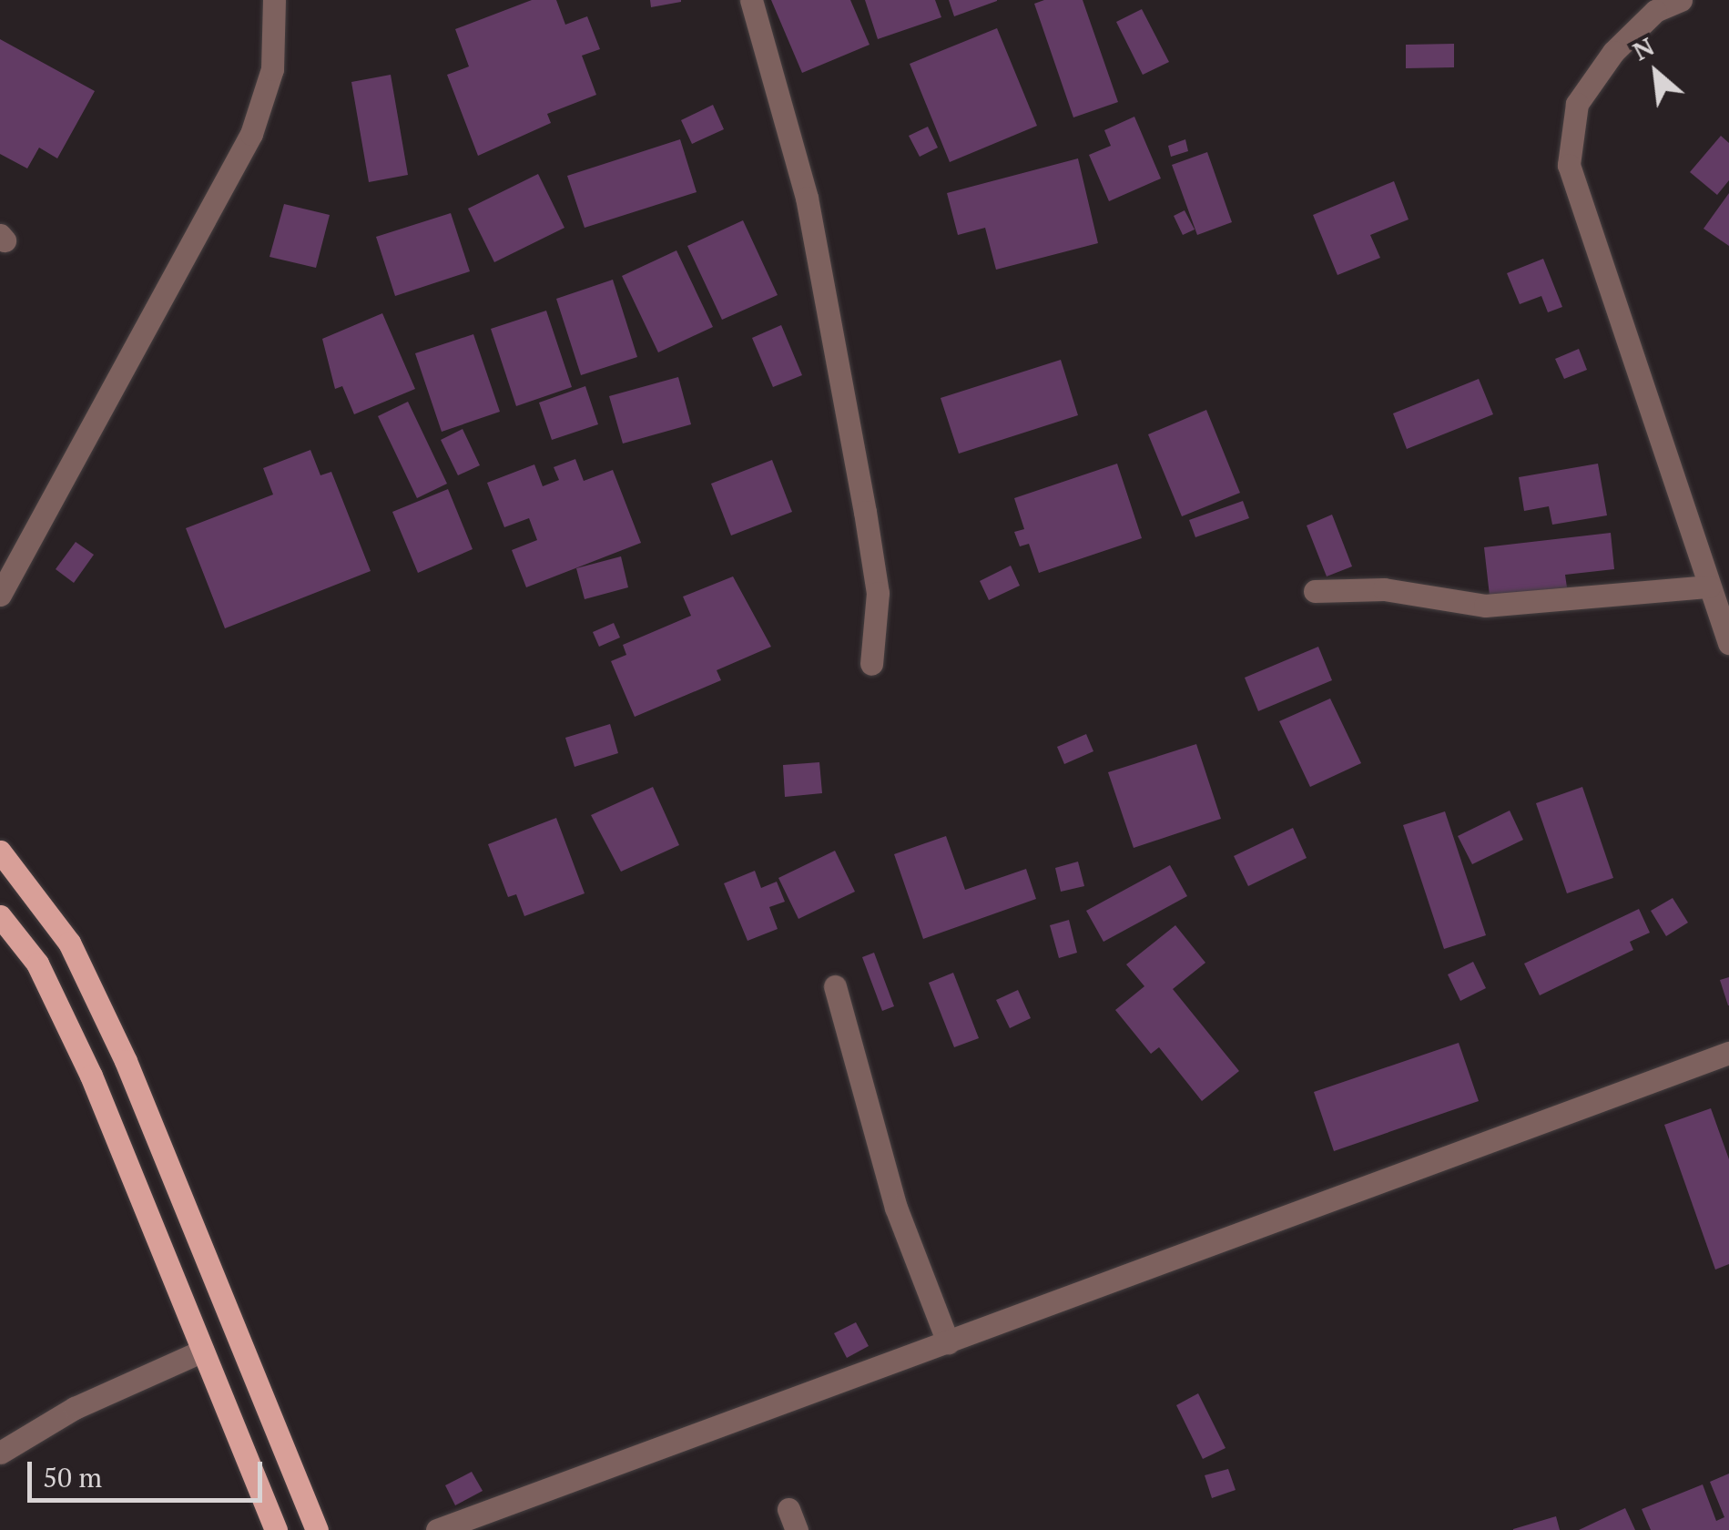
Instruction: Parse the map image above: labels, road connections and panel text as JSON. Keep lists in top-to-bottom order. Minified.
{"scale_bar":"50 m","north":"top left"}
